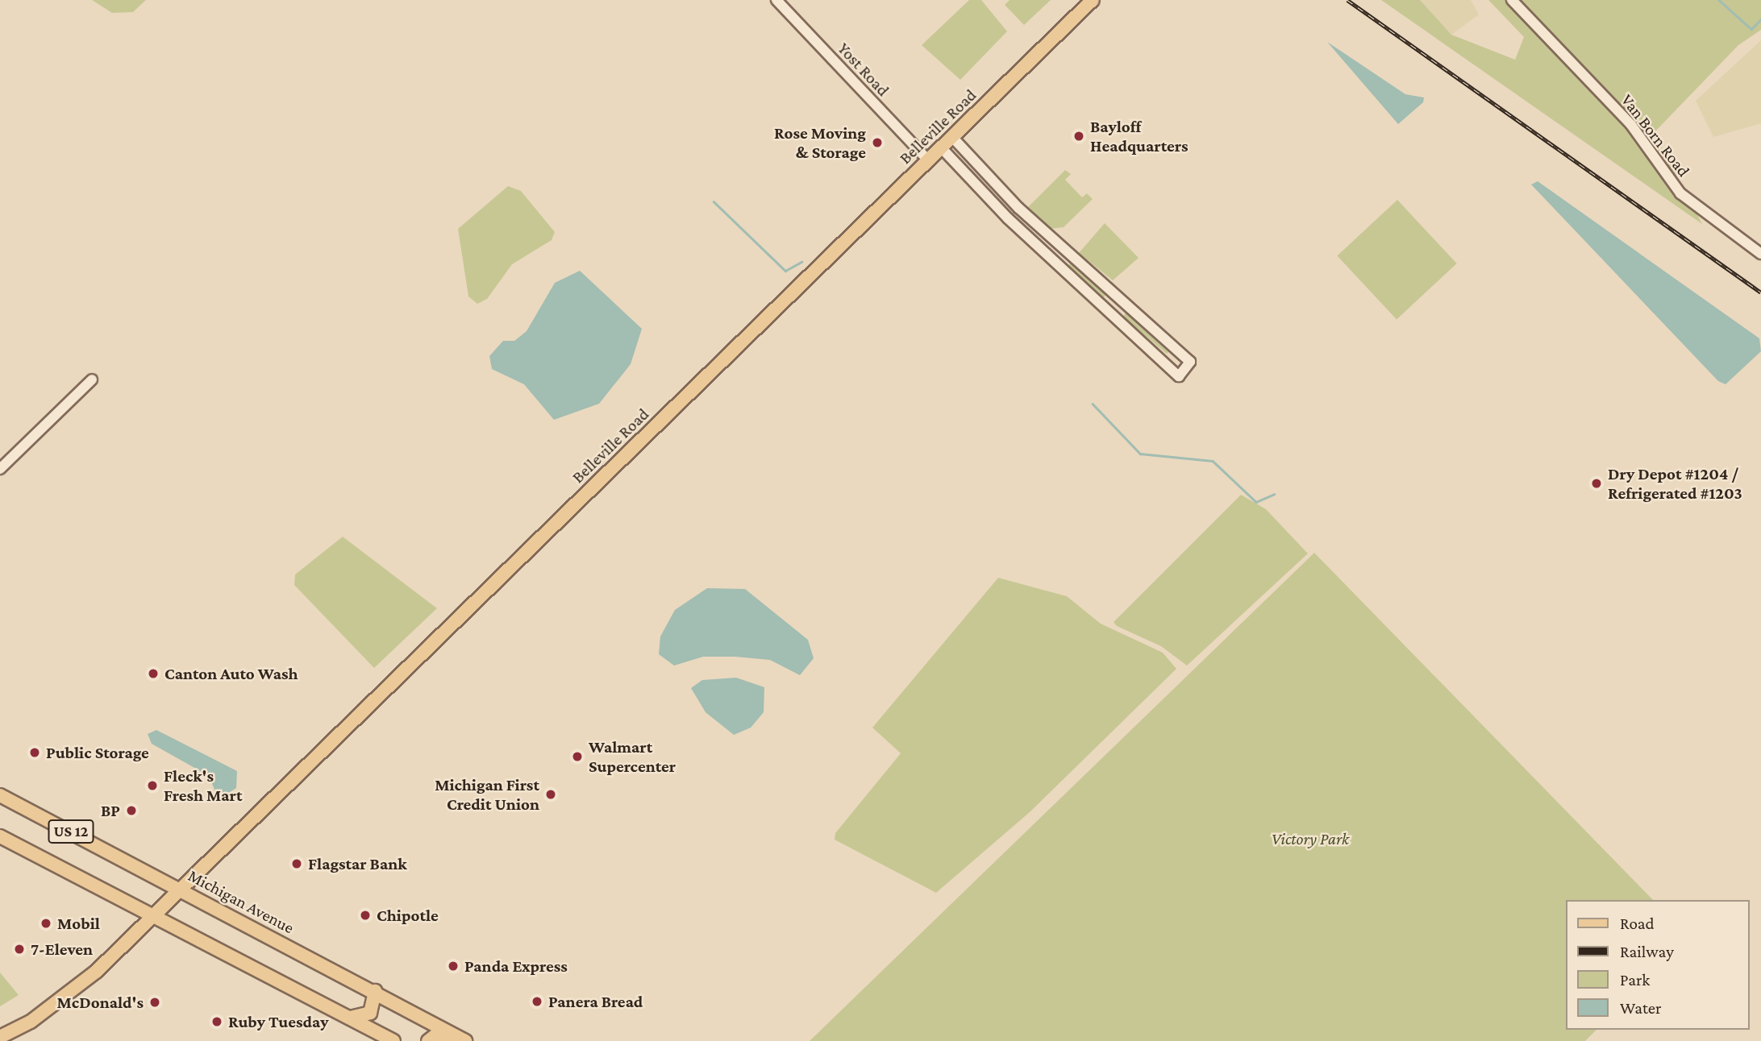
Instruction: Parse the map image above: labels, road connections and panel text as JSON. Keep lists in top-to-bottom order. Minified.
{"streets":{"main road":["Belleville Road","US 12","Michigan Avenue"],"street":["Yost Road","Van Born Road"]},"crossings":[["Yost Road","Belleville Road"],["Belleville Road","US 12"],["Belleville Road","Michigan Avenue"]],"parks":["Victory Park"],"places":["Bayloff Headquarters","Rose Moving & Storage","Dry Depot #1204 / Refrigerated #1203","Canton Auto Wash","Public Storage","Walmart Supercenter","Fleck's Fresh Mart","Michigan First Credit Union","BP","Flagstar Bank","Chipotle","Mobil","7-Eleven","Panda Express","Panera Bread","McDonald's","Ruby Tuesday"],"legend":["Road","Railway","Park","Water"]}
